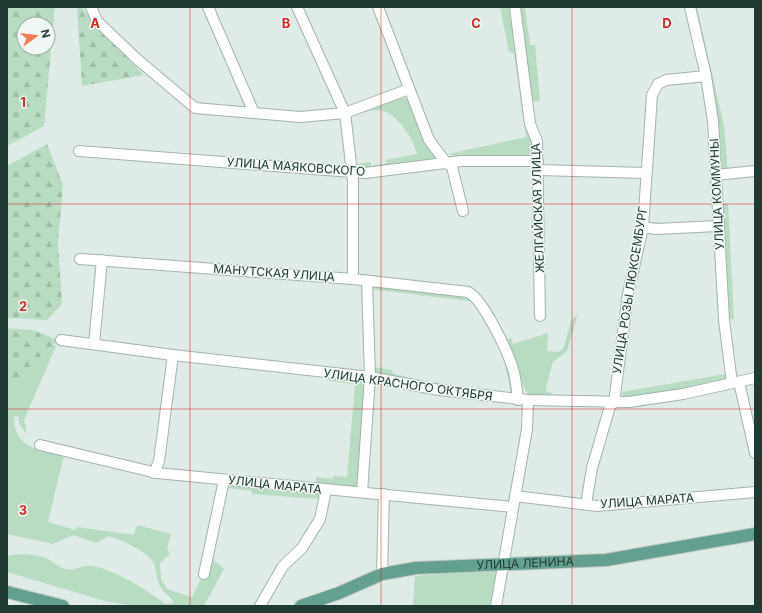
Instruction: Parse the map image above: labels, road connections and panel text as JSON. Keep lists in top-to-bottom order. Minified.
{"streets":{"main road":["УЛИЦА ЛЕНИНА"],"street":["УЛИЦА МАЯКОВСКОГО","УЛИЦА КОММУНЫ","ЖЕЛГАЙСКАЯ УЛИЦА","МАНУТСКАЯ УЛИЦА","УЛИЦА РОЗЫ ЛЮКСЕМБУРГ","УЛИЦА КРАСНОГО ОКТЯБРЯ","УЛИЦА МАРАТА"]},"crossings":[["УЛИЦА МАЯКОВСКОГО","ЖЕЛГАЙСКАЯ УЛИЦА"],["УЛИЦА МАЯКОВСКОГО","УЛИЦА РОЗЫ ЛЮКСЕМБУРГ"],["УЛИЦА КОММУНЫ","УЛИЦА РОЗЫ ЛЮКСЕМБУРГ"],["УЛИЦА КОММУНЫ","УЛИЦА КРАСНОГО ОКТЯБРЯ"],["МАНУТСКАЯ УЛИЦА","УЛИЦА КРАСНОГО ОКТЯБРЯ"],["УЛИЦА РОЗЫ ЛЮКСЕМБУРГ","УЛИЦА КРАСНОГО ОКТЯБРЯ"],["УЛИЦА РОЗЫ ЛЮКСЕМБУРГ","УЛИЦА МАРАТА"]],"north":"right","grid":{"columns":["A","B","C","D"],"rows":["1","2","3"]}}
